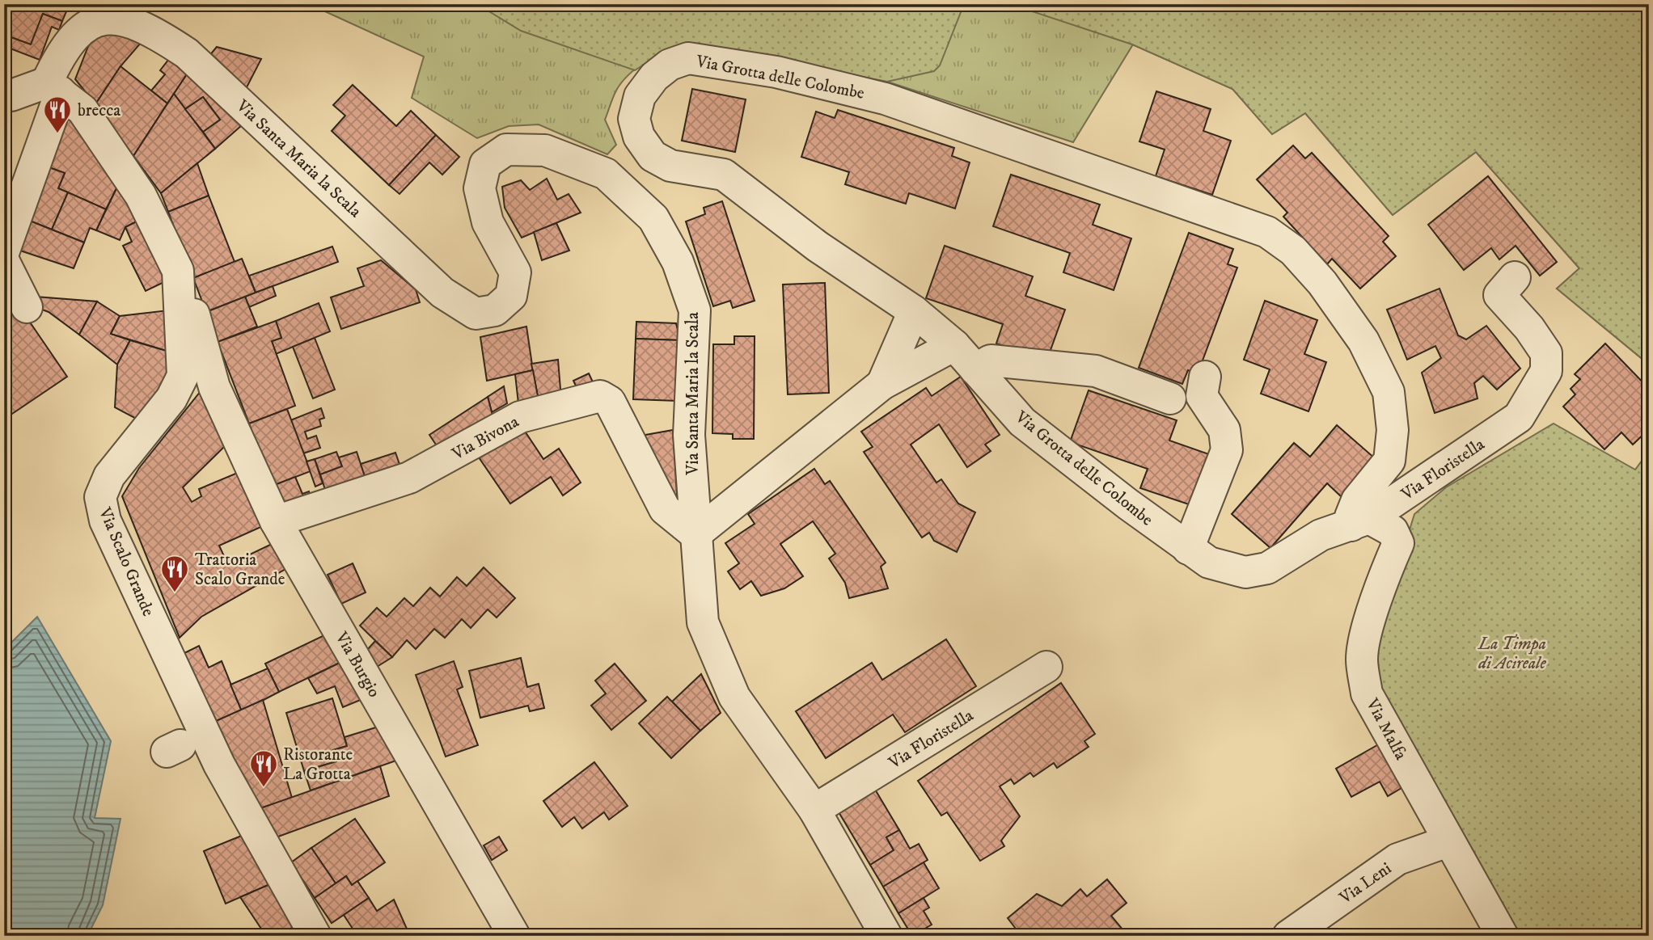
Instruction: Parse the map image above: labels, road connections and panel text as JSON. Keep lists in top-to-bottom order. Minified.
{"streets":{"street":["Via Grotta delle Colombe","Via Santa Maria la Scala","Via Bivona","Via Floristella","Via Scalo Grande","Via Burgio","Via Malfa","Via Leni"]},"crossings":[["Via Grotta delle Colombe","Via Floristella"],["Via Grotta delle Colombe","Via Malfa"],["Via Santa Maria la Scala","Via Bivona"],["Via Santa Maria la Scala","Via Floristella"],["Via Santa Maria la Scala","Via Scalo Grande"],["Via Bivona","Via Burgio"],["Via Floristella","Via Malfa"],["Via Scalo Grande","Via Burgio"],["Via Malfa","Via Leni"]],"parks":["La Timpa di Acireale"],"places":{"restaurant":["brecca","Trattoria Scalo Grande","Ristorante La Grotta"]}}
